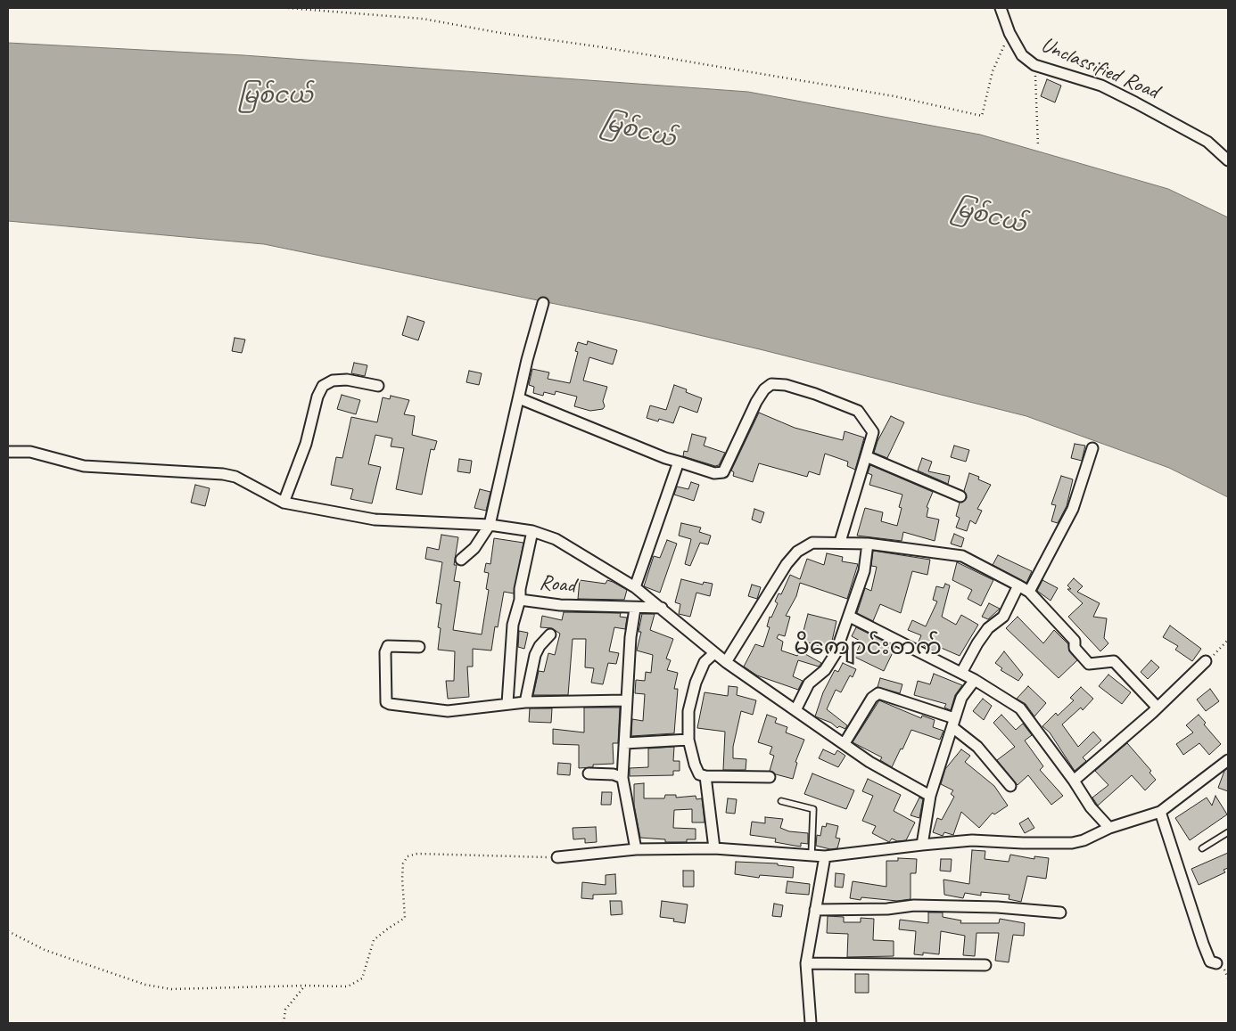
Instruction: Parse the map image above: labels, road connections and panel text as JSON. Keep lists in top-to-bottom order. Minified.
{"streets":{"street":["Unclassified Road","Road"]},"districts":["မိကျောင်းတက်"],"water":["မြစ်ငယ်"]}
